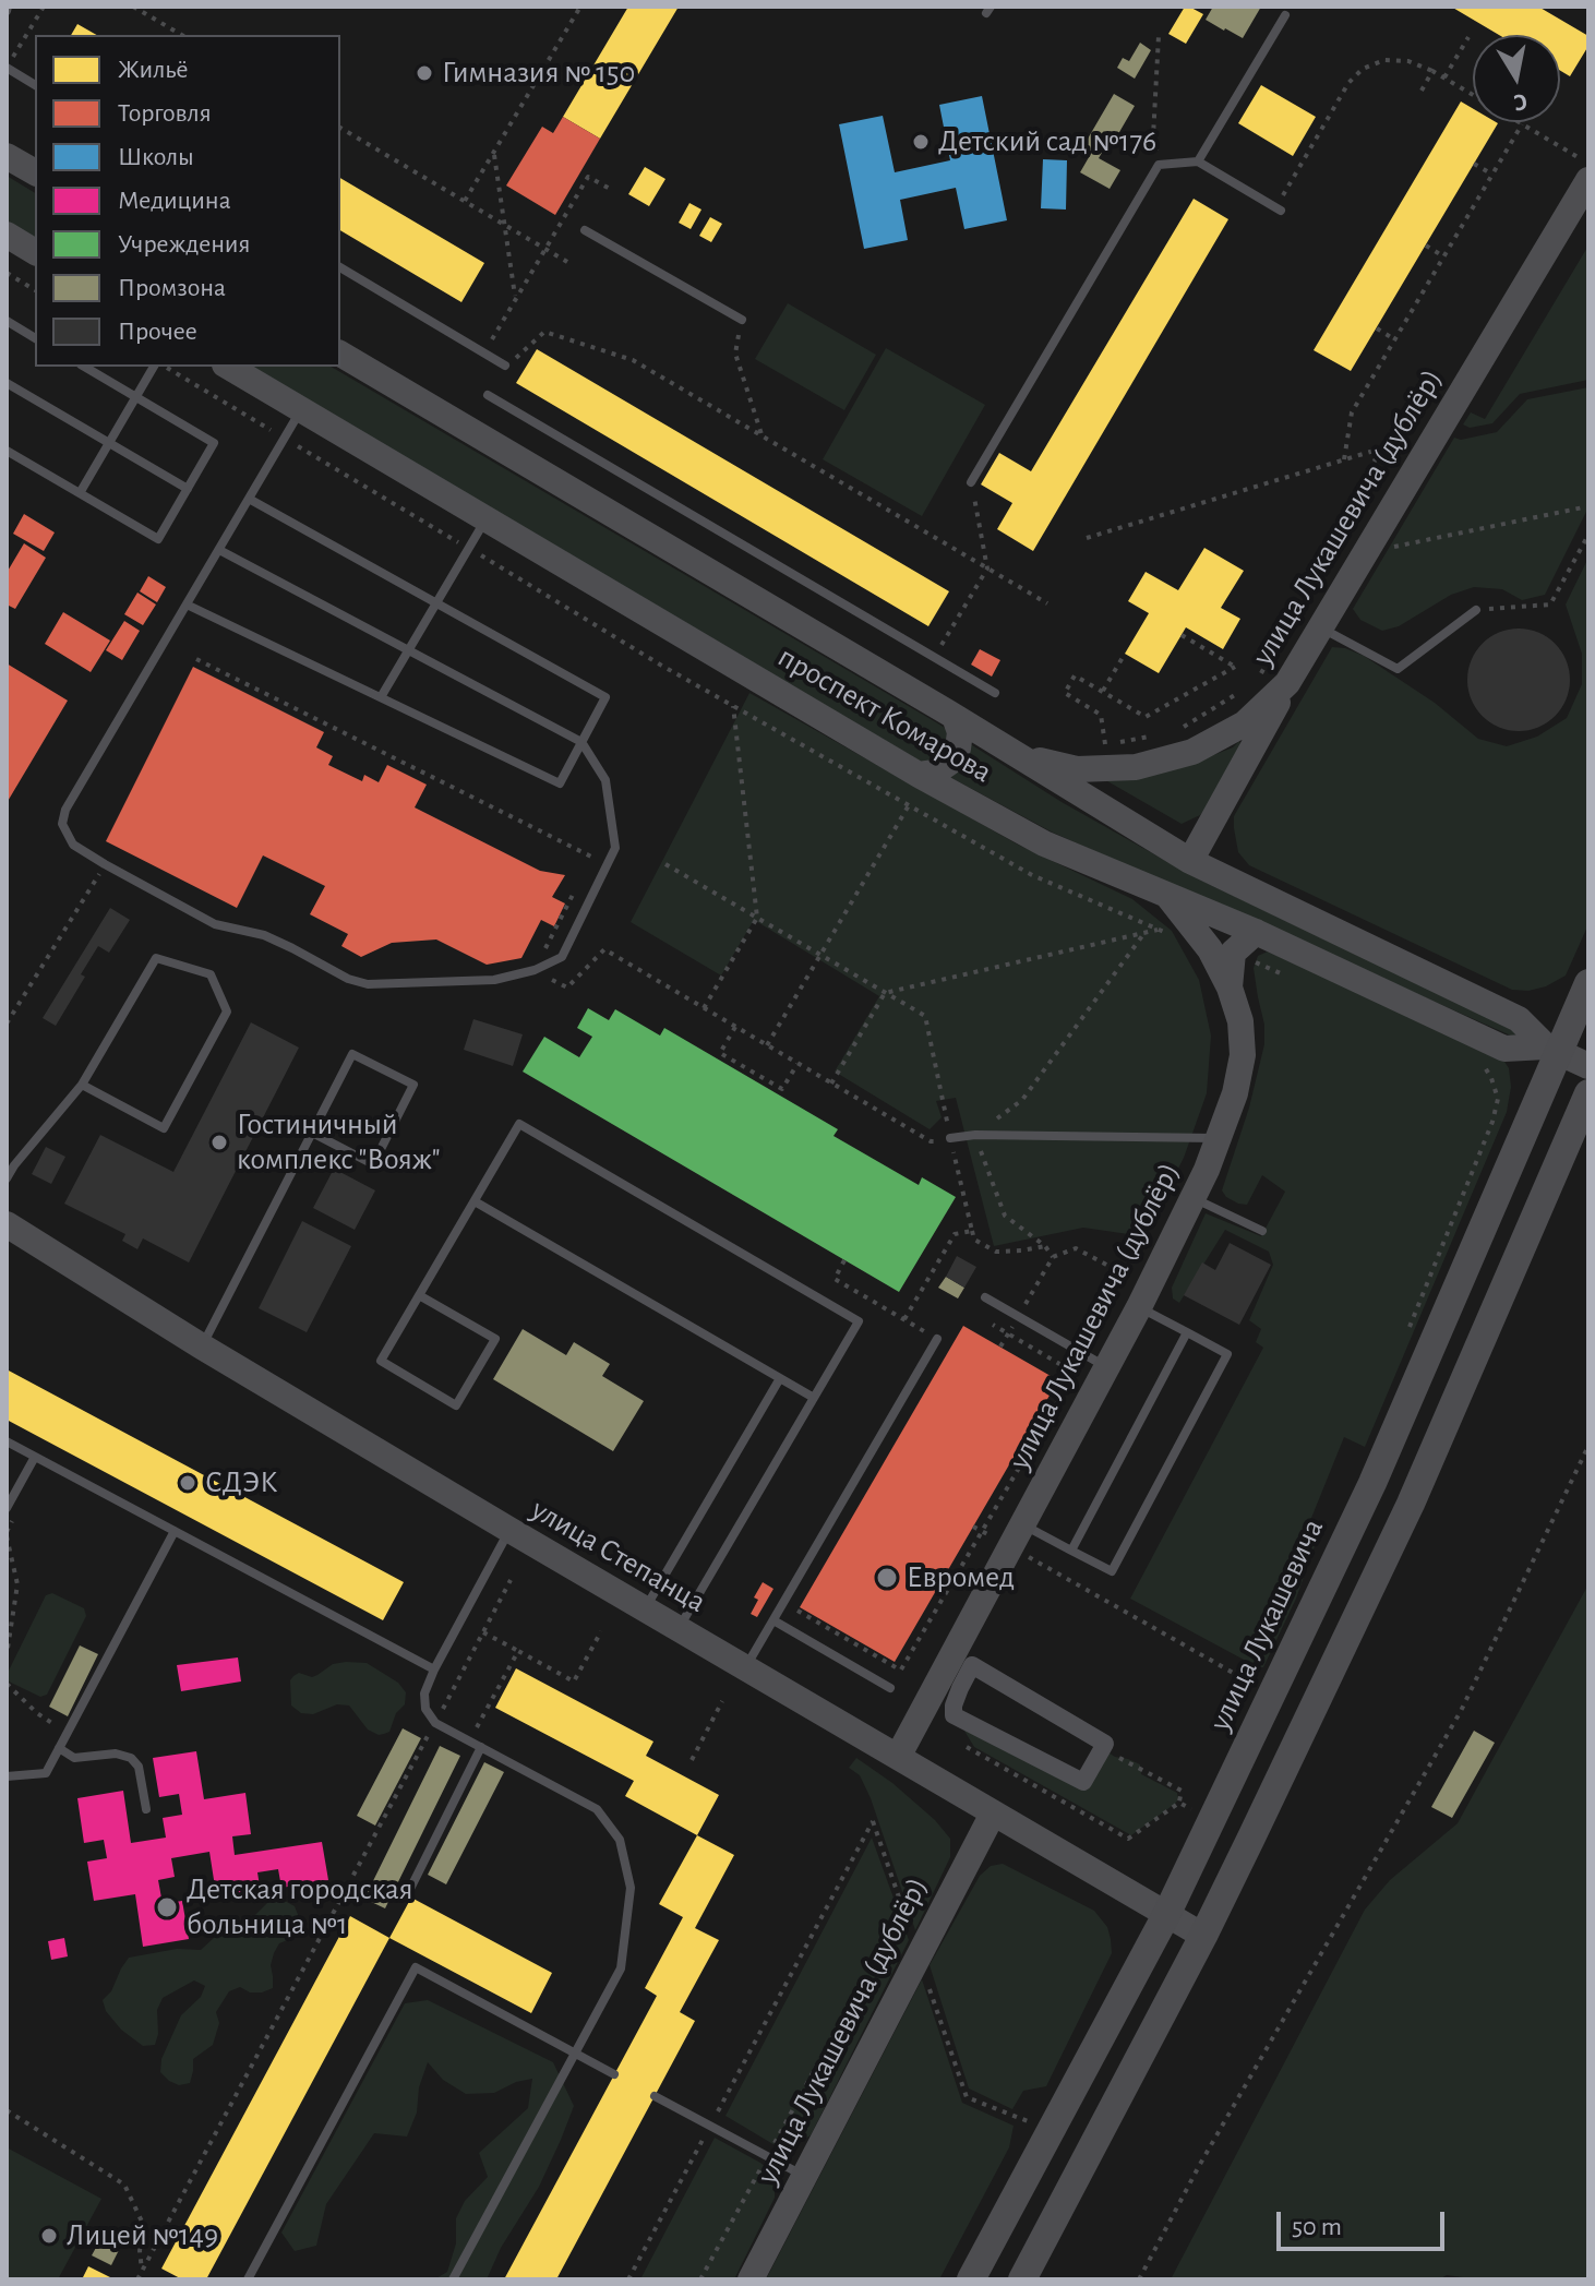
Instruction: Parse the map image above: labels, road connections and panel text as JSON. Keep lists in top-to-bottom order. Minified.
{"streets":{"main road":["улица Лукашевича (дублёр)","проспект Комарова","улица Степанца","улица Лукашевича"]},"crossings":[["улица Лукашевича (дублёр)","проспект Комарова"],["улица Лукашевича (дублёр)","улица Степанца"],["проспект Комарова","улица Лукашевича"],["улица Степанца","улица Лукашевича"]],"places":["Гимназия № 150","Детский сад №176","Гостиничный комплекс \"Вояж\"","СДЭК","Евромед","Детская городская больница №1","Лицей №149"],"legend":["Жильё","Торговля","Школы","Медицина","Учреждения","Промзона","Прочее"],"scale_bar":"50 m","north":"bottom"}
